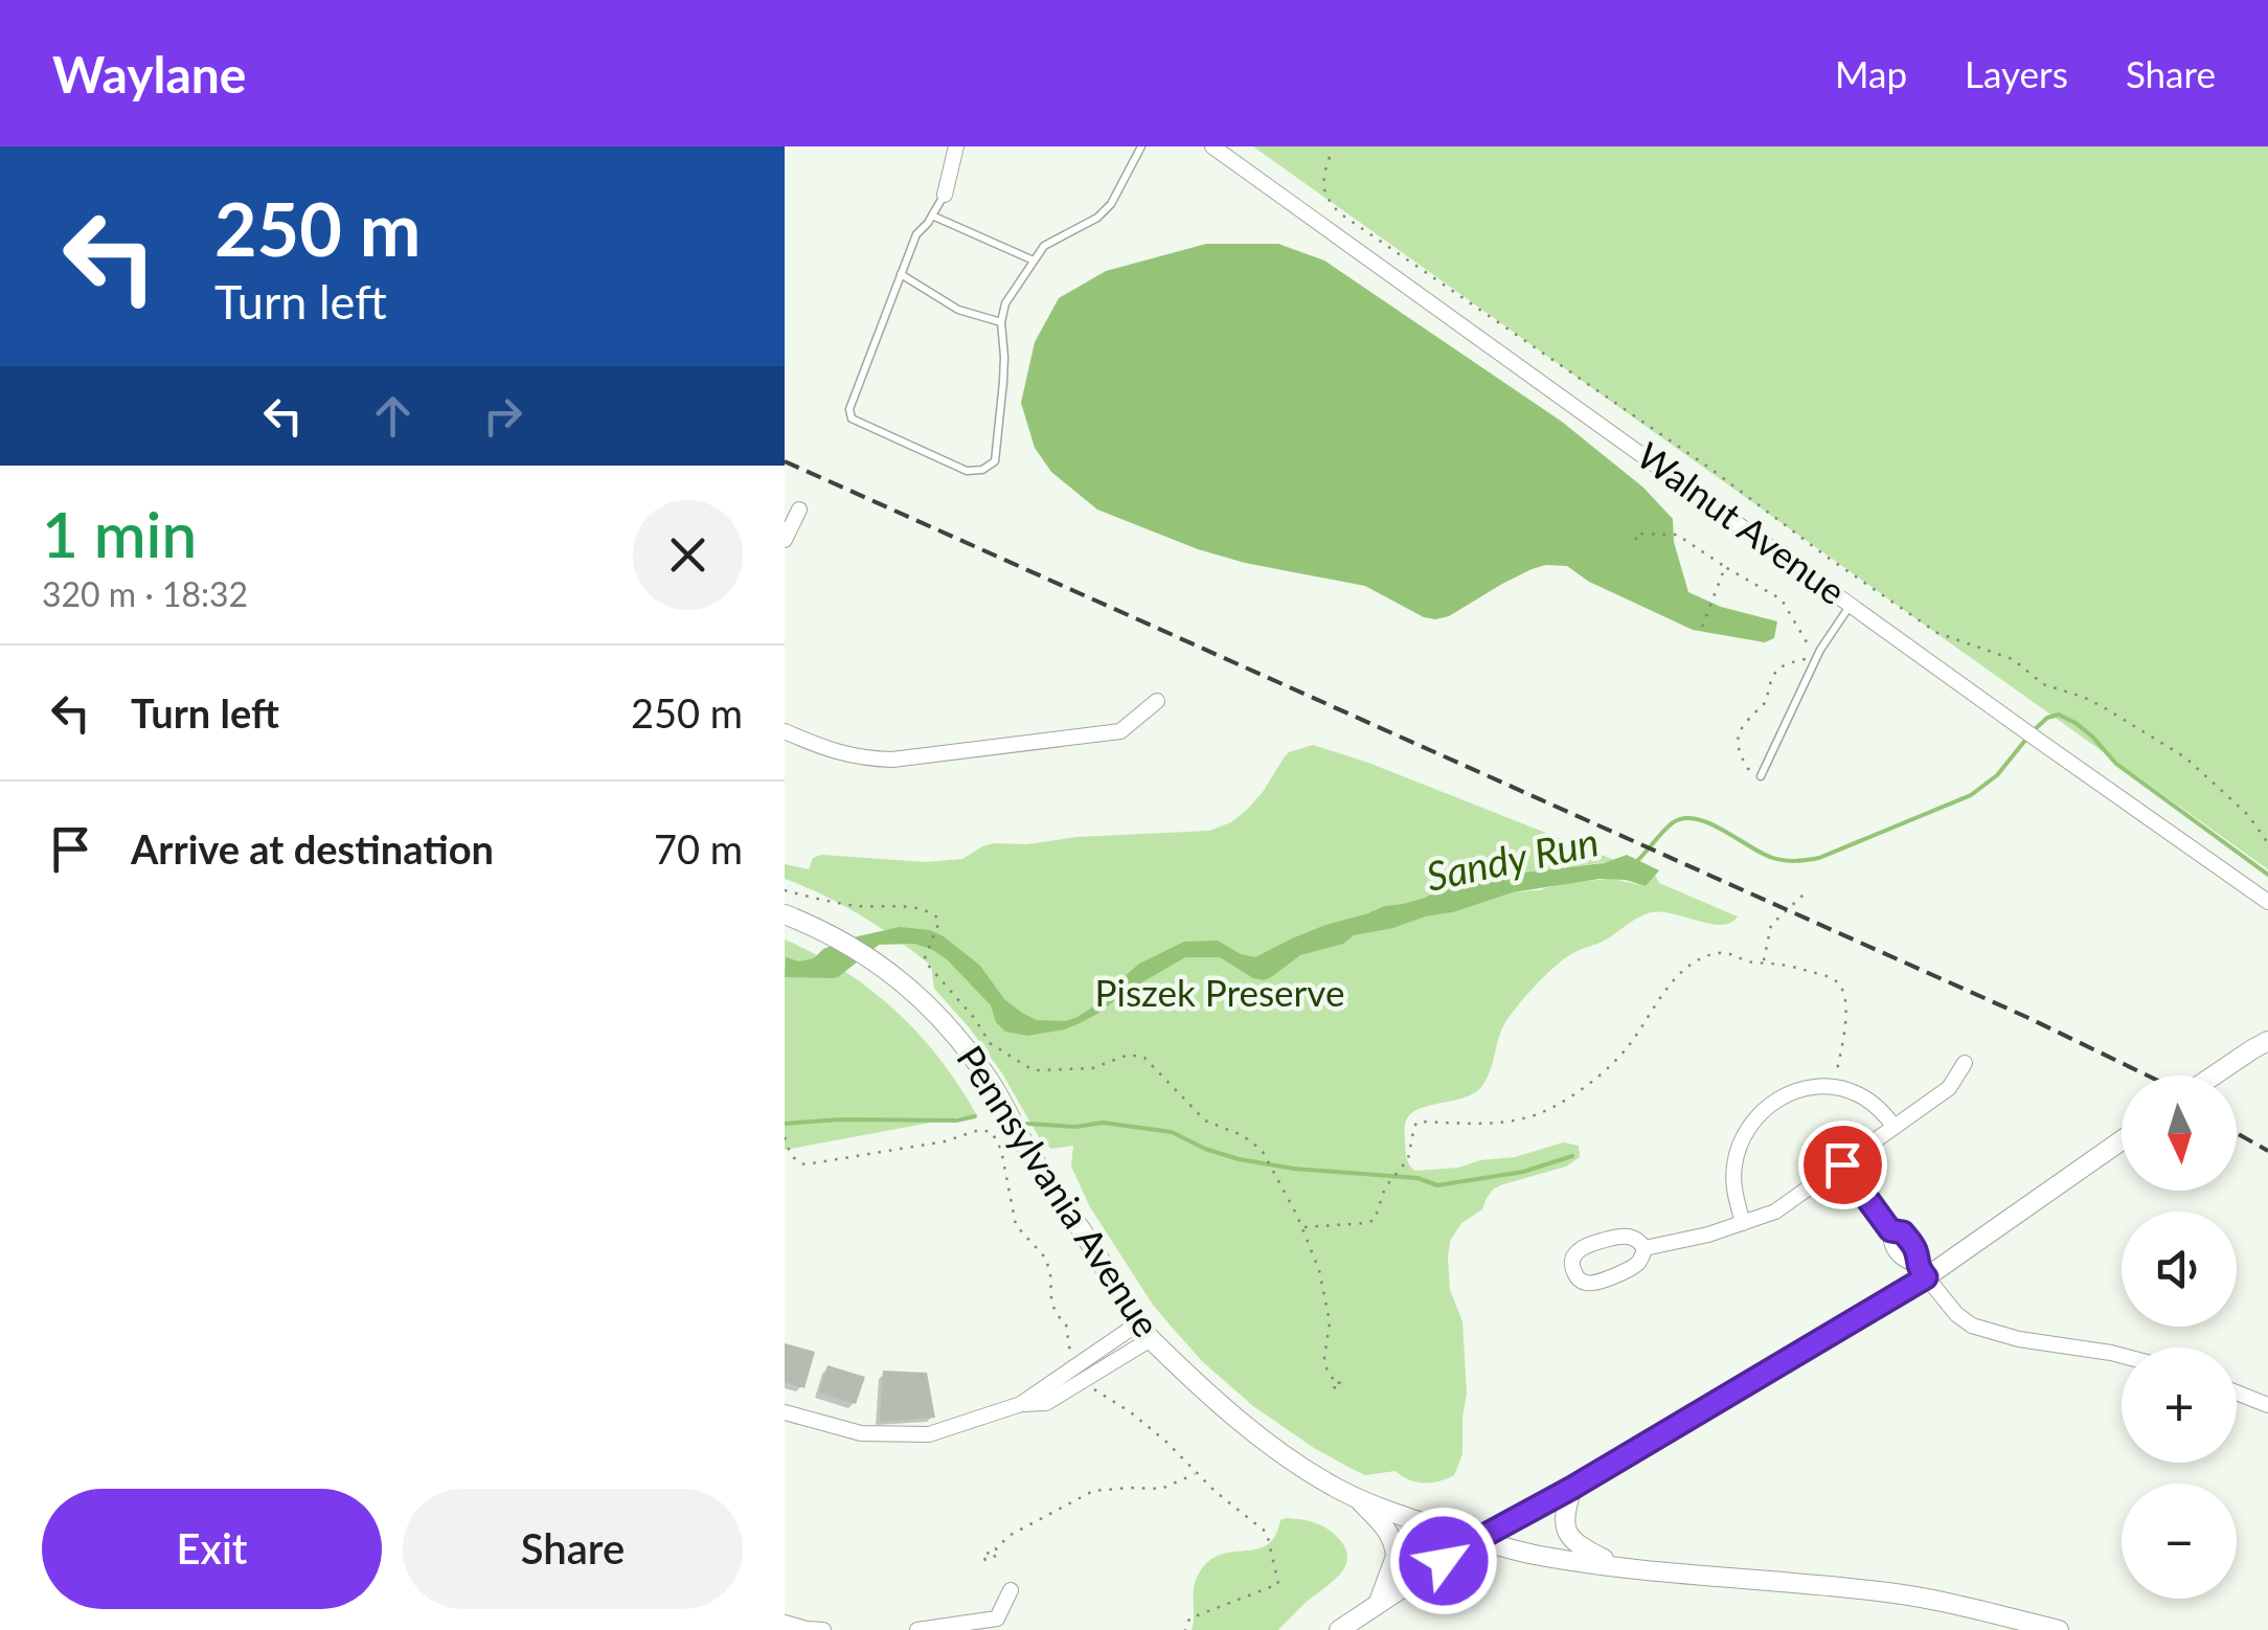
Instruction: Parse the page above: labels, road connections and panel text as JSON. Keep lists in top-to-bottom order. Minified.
{"streets":{"main road":["Pennsylvania Avenue"],"street":["Walnut Avenue"]},"water":["Sandy Run"],"parks":["Piszek Preserve"],"north":"bottom","page":{"header":"Waylane","nav":["Map","Layers","Share"],"turn":["250 m","Turn left"],"heading":["1 min","320 m · 18:32"],"list":[{"name":"Turn left","value":"250 m"},{"name":"Arrive at destination","value":"70 m"}],"map_buttons":["+","−"],"buttons":["Exit","Share"]}}
